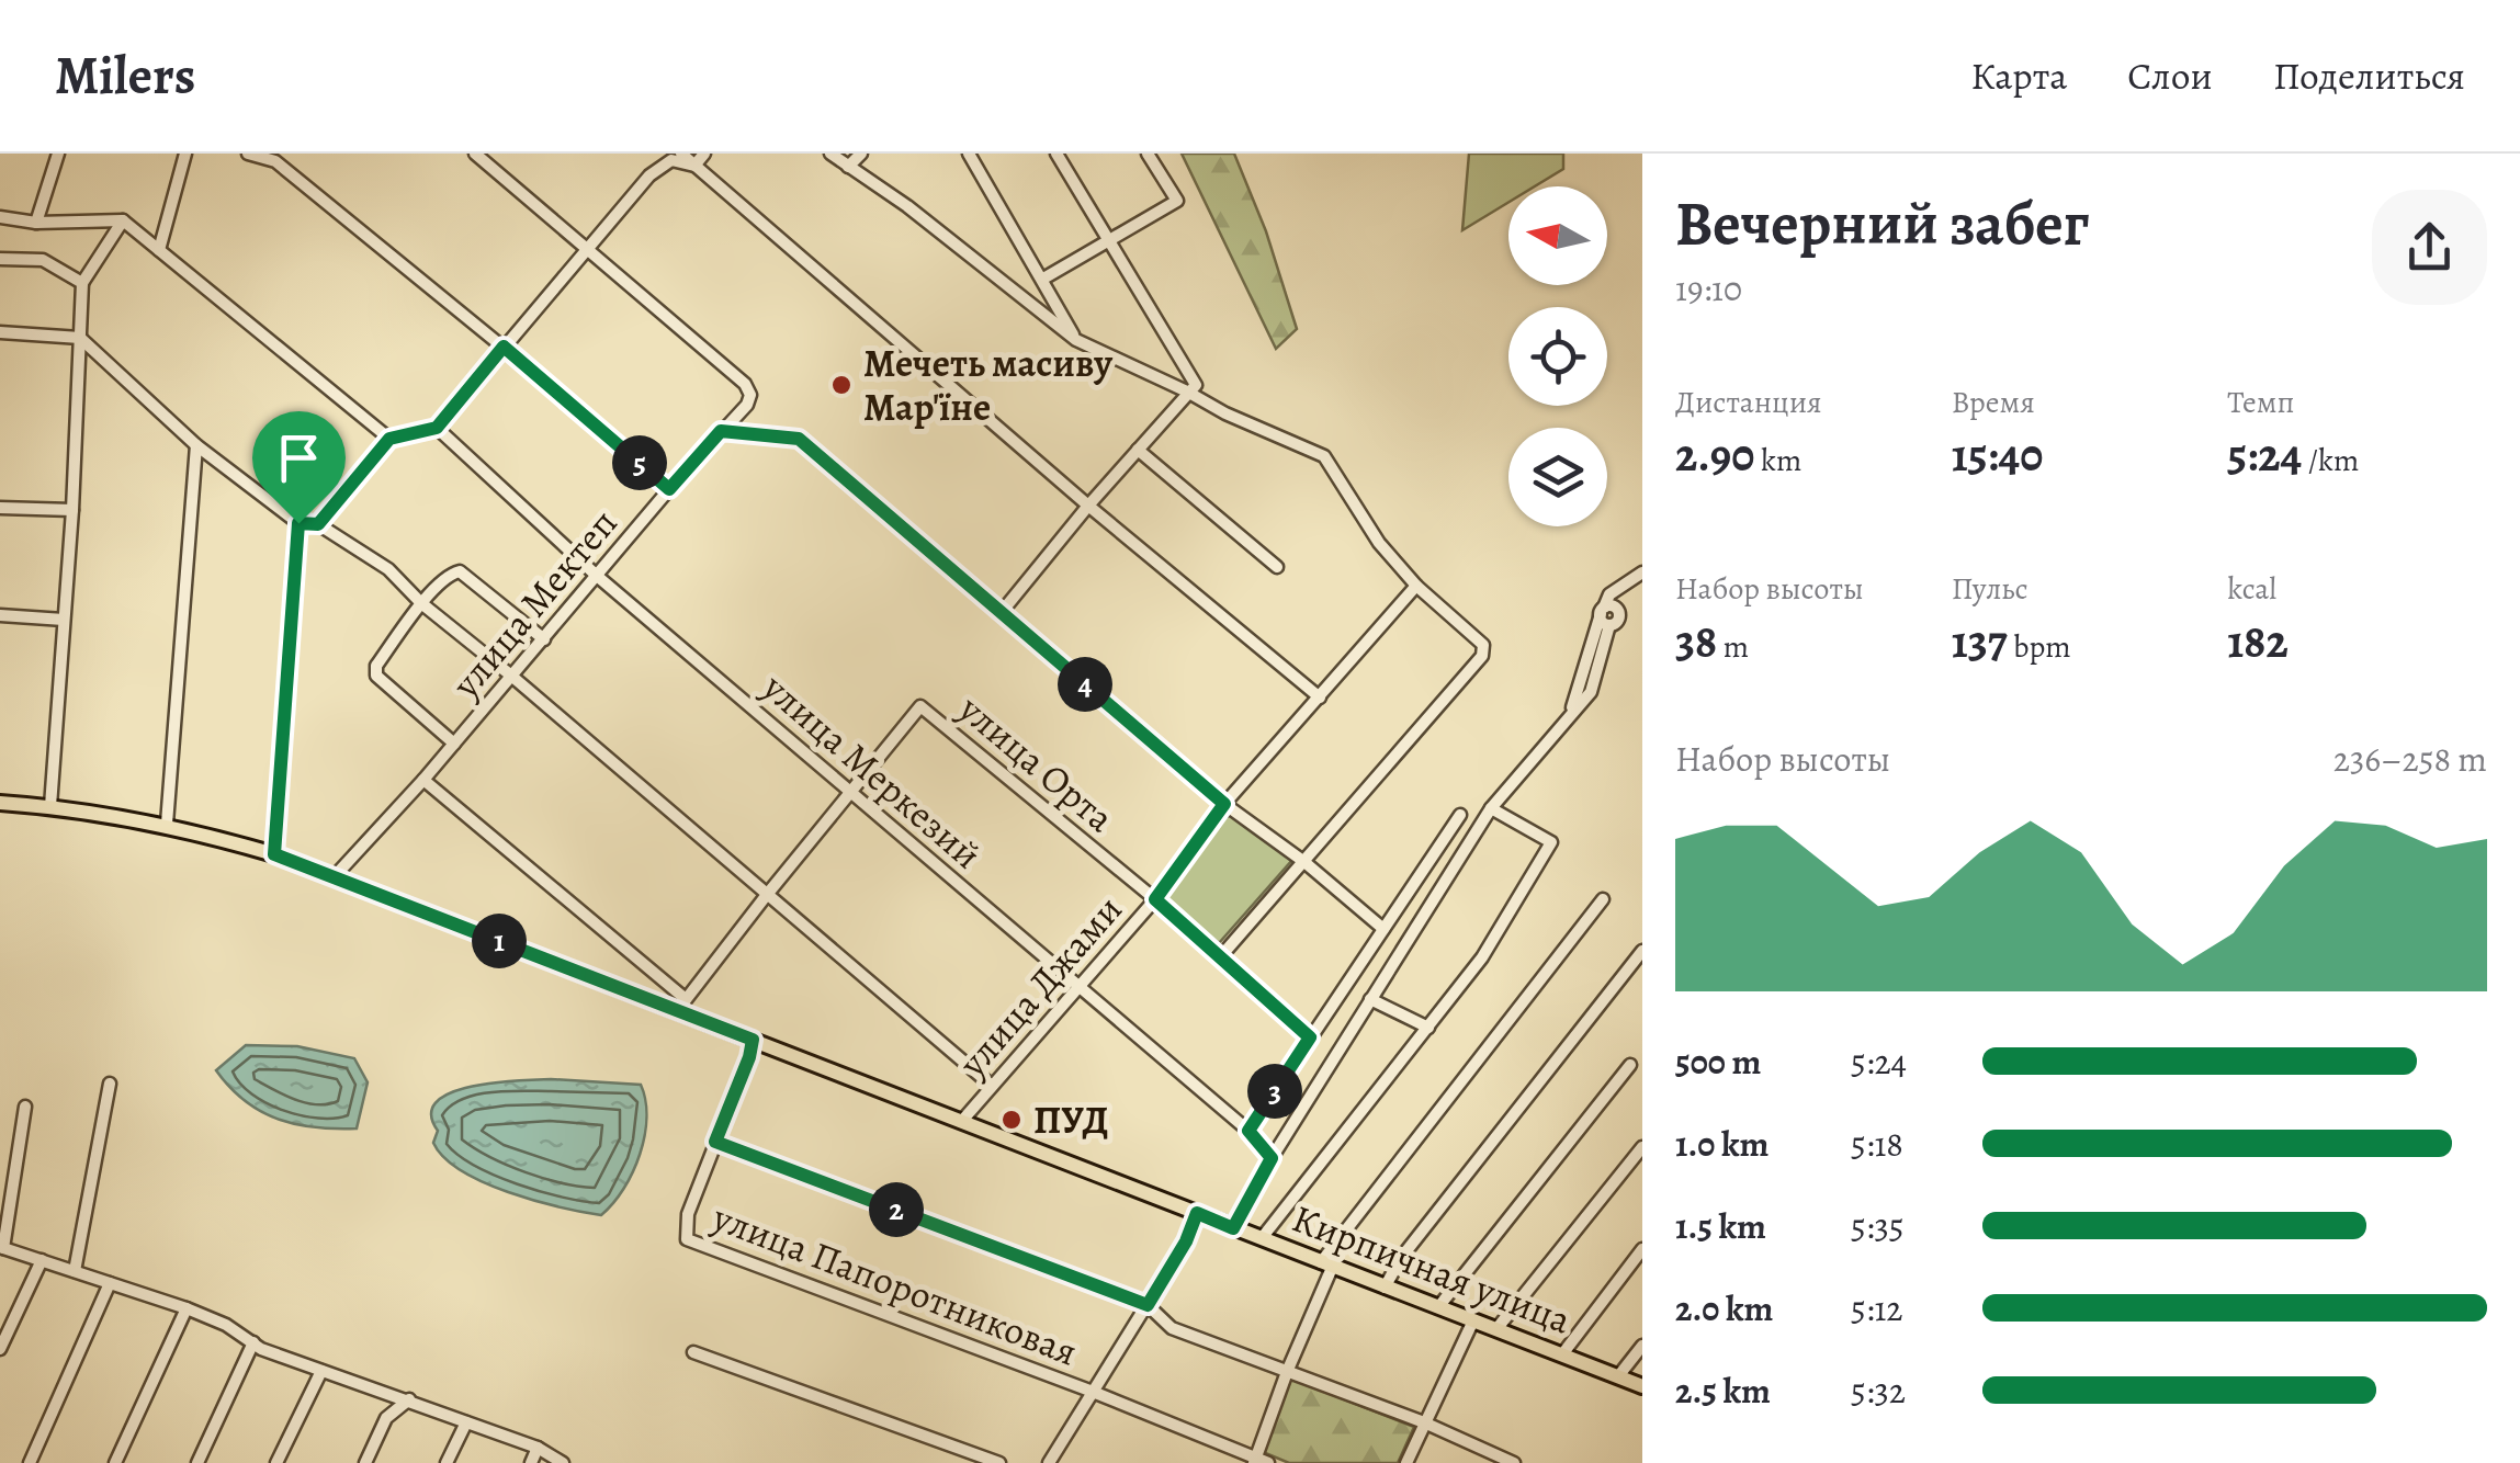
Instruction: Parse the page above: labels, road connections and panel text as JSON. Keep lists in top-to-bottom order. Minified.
{"streets":{"main road":["Кирпичная улица"],"street":["улица Мектеп","улица Орта","улица Меркезий","улица Джами","улица Папоротниковая"]},"crossings":[["улица Мектеп","улица Меркезий"],["улица Мектеп","Кирпичная улица"],["улица Орта","улица Меркезий"],["улица Орта","улица Джами"],["улица Орта","Кирпичная улица"],["улица Меркезий","улица Джами"],["улица Джами","Кирпичная улица"],["Кирпичная улица","улица Папоротниковая"]],"places":["Мечеть масиву Мар'їне","ПУД"],"north":"left","page":{"header":"Milers","nav":["Карта","Слои","Поделиться"],"heading":["Вечерний забег","19:10"],"stats":[["Дистанция","2.90 km"],["Время","15:40"],["Темп","5:24 /km"],["Набор высоты","38 m"],["Пульс","137 bpm"],["kcal","182"]],"pins":["5","4","1","3","2"],"chart":["Набор высоты","236–258 m"],"list":[{"name":"500 m","note":"5:24"},{"name":"1.0 km","note":"5:18"},{"name":"1.5 km","note":"5:35"},{"name":"2.0 km","note":"5:12"},{"name":"2.5 km","note":"5:32"}]}}
